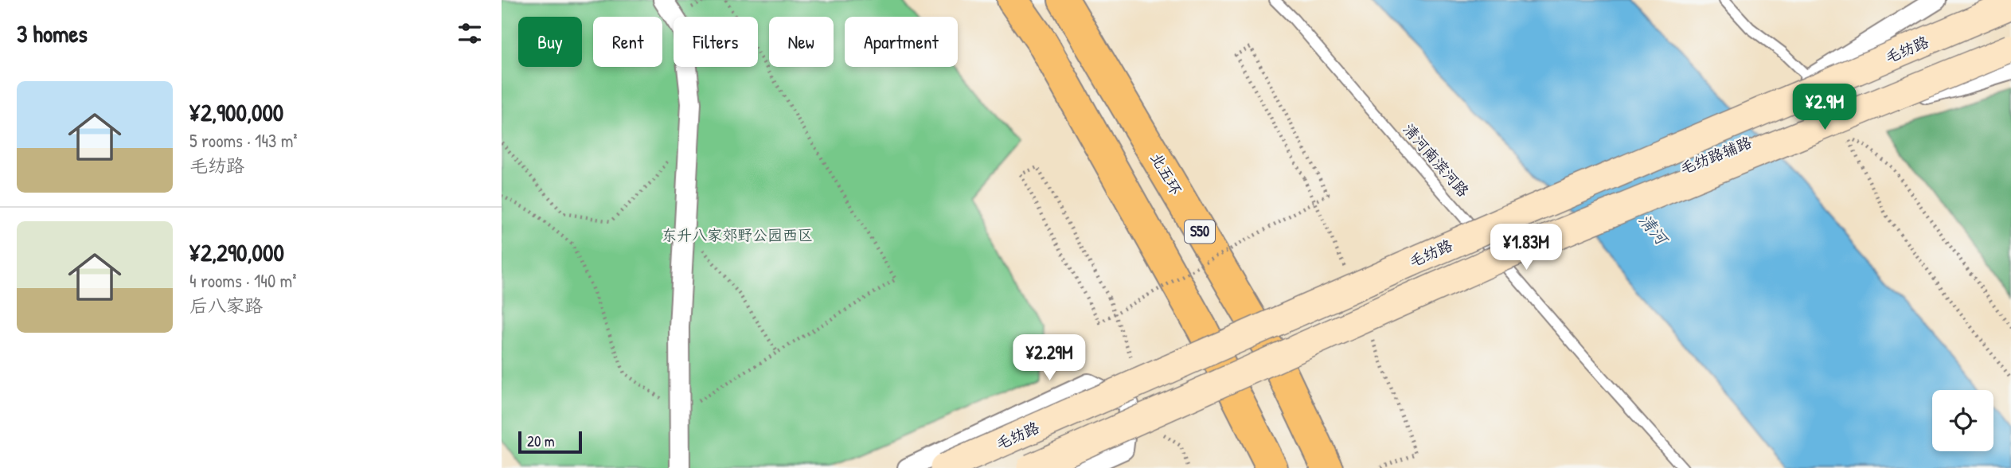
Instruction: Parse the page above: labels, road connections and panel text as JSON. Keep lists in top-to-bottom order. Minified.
{"streets":{"highway":["北五环","S50"],"main road":["毛纺路"],"street":["毛纺路辅路"],"lane":["清河南滨河路"]},"crossings":[["毛纺路辅路","清河南滨河路"]],"water":["清河"],"parks":["东升八家郊野公园西区"],"scale_bar":"20 m","page":{"heading":"3 homes","chip":["Buy","Rent","Filters","New","Apartment"],"list":[{"name":"¥2,900,000","note":"5 rooms · 143 m² · 毛纺路"},{"name":"¥2,290,000","note":"4 rooms · 140 m² · 后八家路"}],"price":["¥2.9M","¥1.83M","¥2.29M"],"scale":"20 m"}}
